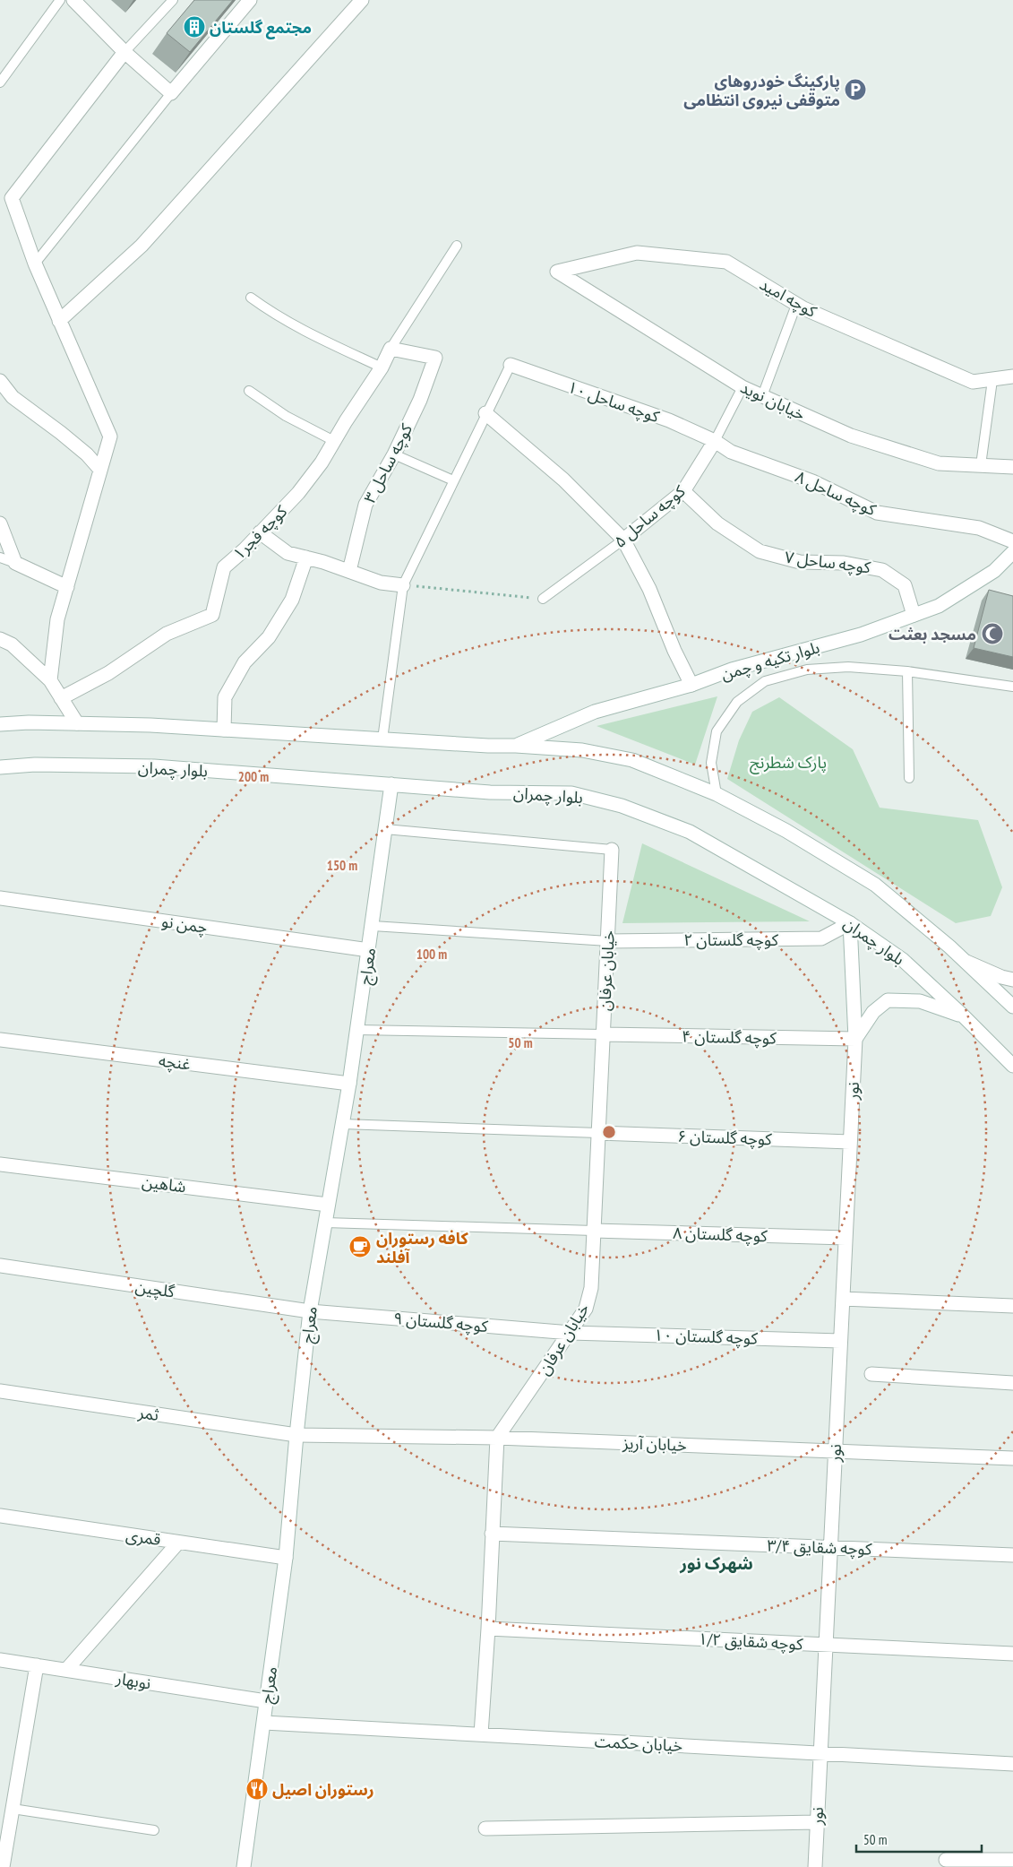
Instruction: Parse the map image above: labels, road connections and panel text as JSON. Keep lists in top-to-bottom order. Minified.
{"streets":{"street":["کوچه امید","خیابان نوید","کوچه ساحل ۱۰","کوچه ساحل ۳","کوچه ساحل ۸","کوچه ساحل ۵","کوچه فجر۱","کوچه ساحل ۷","بلوار تکیه و چمن","بلوار چمران","چمن نو","کوچه گلستان ۲","معراج","خیابان عرفان","کوچه گلستان ۴","غنچه","نور","کوچه گلستان ۶","شاهین","کوچه گلستان ۸","گلچین","کوچه گلستان ۹","کوچه گلستان ۱۰","ثمر","خیابان آریز","قمری","کوچه شقایق ۳/۴","کوچه شقایق ۱/۲","نوبهار","خیابان حکمت"]},"crossings":[["کوچه امید","خیابان نوید"],["خیابان نوید","کوچه ساحل ۵"],["کوچه ساحل ۱۰","کوچه ساحل ۸"],["کوچه ساحل ۱۰","کوچه ساحل ۵"],["کوچه ساحل ۳","کوچه فجر۱"],["کوچه ساحل ۸","کوچه ساحل ۵"],["کوچه ساحل ۵","کوچه ساحل ۷"],["کوچه ساحل ۷","بلوار تکیه و چمن"],["بلوار چمران","کوچه گلستان ۲"],["بلوار چمران","معراج"],["بلوار چمران","نور"],["چمن نو","معراج"],["کوچه گلستان ۲","خیابان عرفان"],["کوچه گلستان ۲","نور"],["معراج","غنچه"],["معراج","شاهین"],["معراج","گلچین"],["معراج","کوچه گلستان ۹"],["معراج","ثمر"],["معراج","خیابان آریز"],["معراج","قمری"],["معراج","نوبهار"],["معراج","خیابان حکمت"],["خیابان عرفان","کوچه گلستان ۴"],["خیابان عرفان","کوچه گلستان ۶"],["خیابان عرفان","کوچه گلستان ۸"],["خیابان عرفان","کوچه گلستان ۹"],["خیابان عرفان","کوچه گلستان ۱۰"],["خیابان عرفان","خیابان آریز"],["کوچه گلستان ۴","نور"],["نور","کوچه گلستان ۶"],["نور","کوچه گلستان ۸"],["نور","کوچه گلستان ۱۰"],["نور","خیابان آریز"],["نور","کوچه شقایق ۳/۴"],["نور","کوچه شقایق ۱/۲"],["نور","خیابان حکمت"],["گلچین","کوچه گلستان ۹"],["کوچه گلستان ۹","کوچه گلستان ۱۰"],["ثمر","خیابان آریز"]],"districts":["شهرک نور"],"parks":["پارک شطرنج"],"places":{"building":["مجتمع گلستان"],"parking":["پارکینگ خودروهای متوقفی نیروی انتظامی"],"mosque":["مسجد بعثت"],"cafe":["کافه رستوران آفلند"],"restaurant":["رستوران اصیل"]},"scale_bar":"50 m","rings":["200 m","150 m","100 m","50 m"]}
